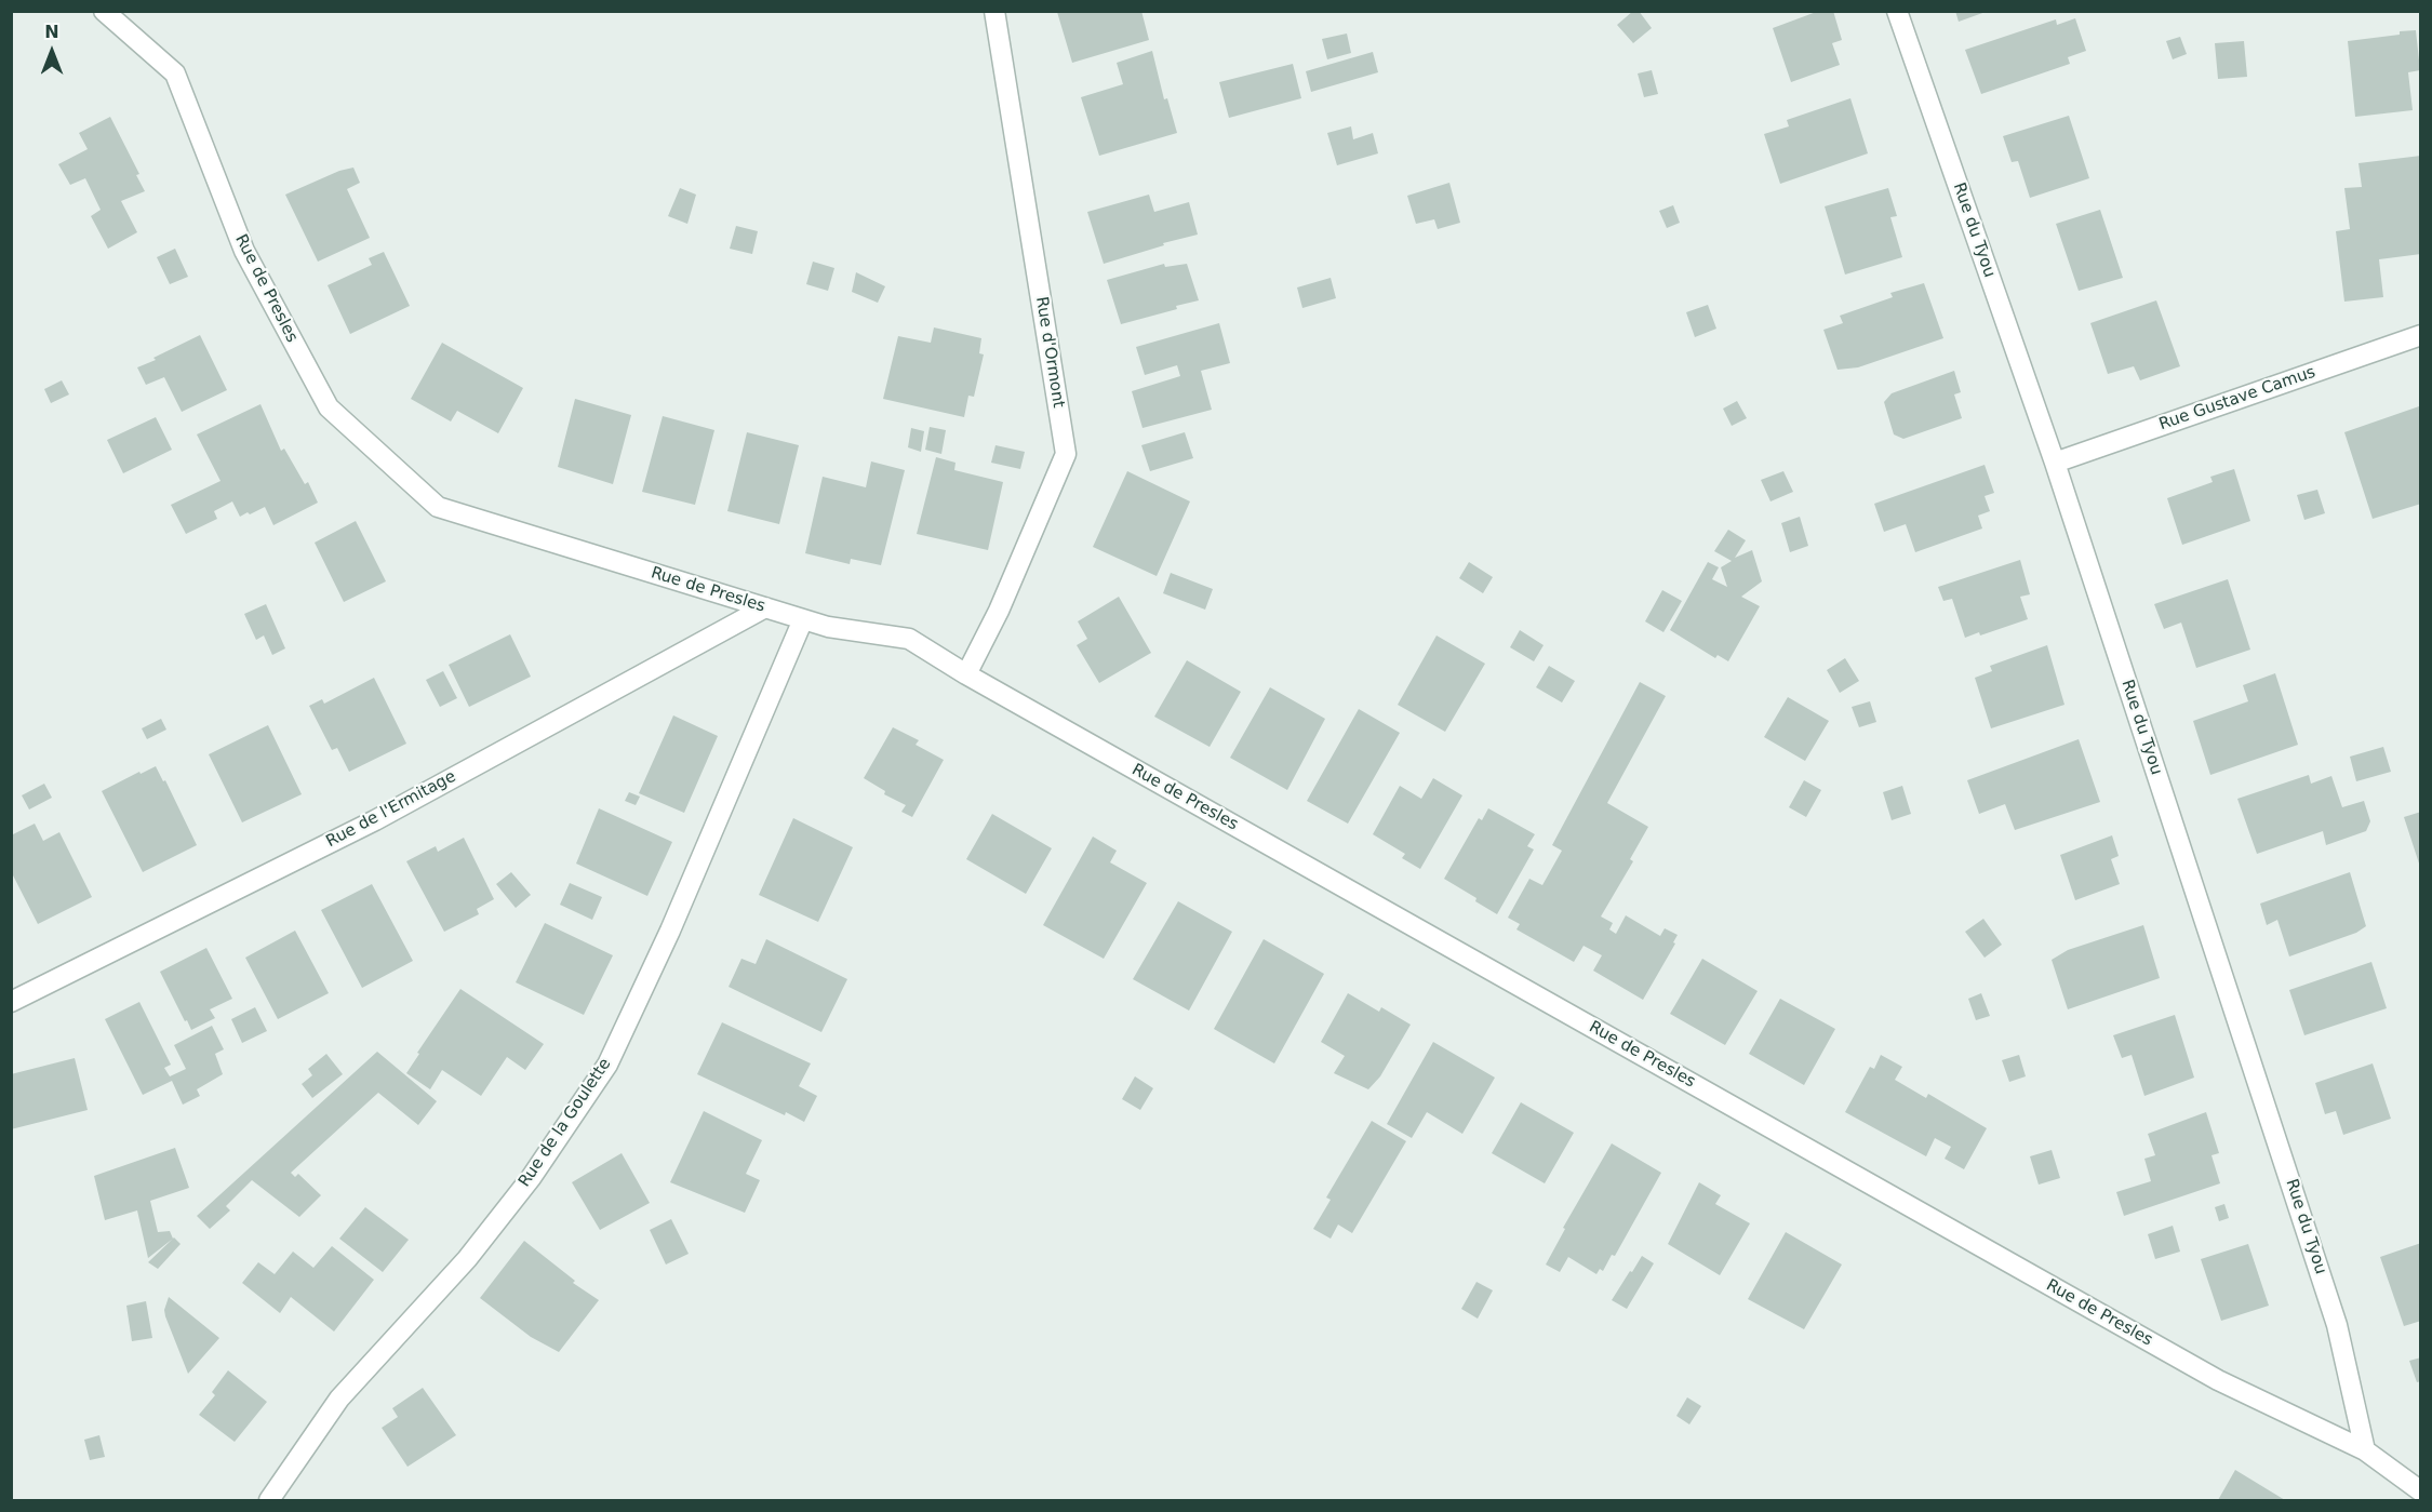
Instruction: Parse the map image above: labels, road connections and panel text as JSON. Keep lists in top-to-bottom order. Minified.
{"streets":{"street":["Rue du Tyou","Rue de Presles","Rue d'Ormont","Rue Gustave Camus","Rue de l'Ermitage","Rue de la Goulette"]},"crossings":[["Rue du Tyou","Rue de Presles"],["Rue du Tyou","Rue Gustave Camus"],["Rue de Presles","Rue d'Ormont"],["Rue de Presles","Rue de l'Ermitage"],["Rue de Presles","Rue de la Goulette"]],"north":"top"}
